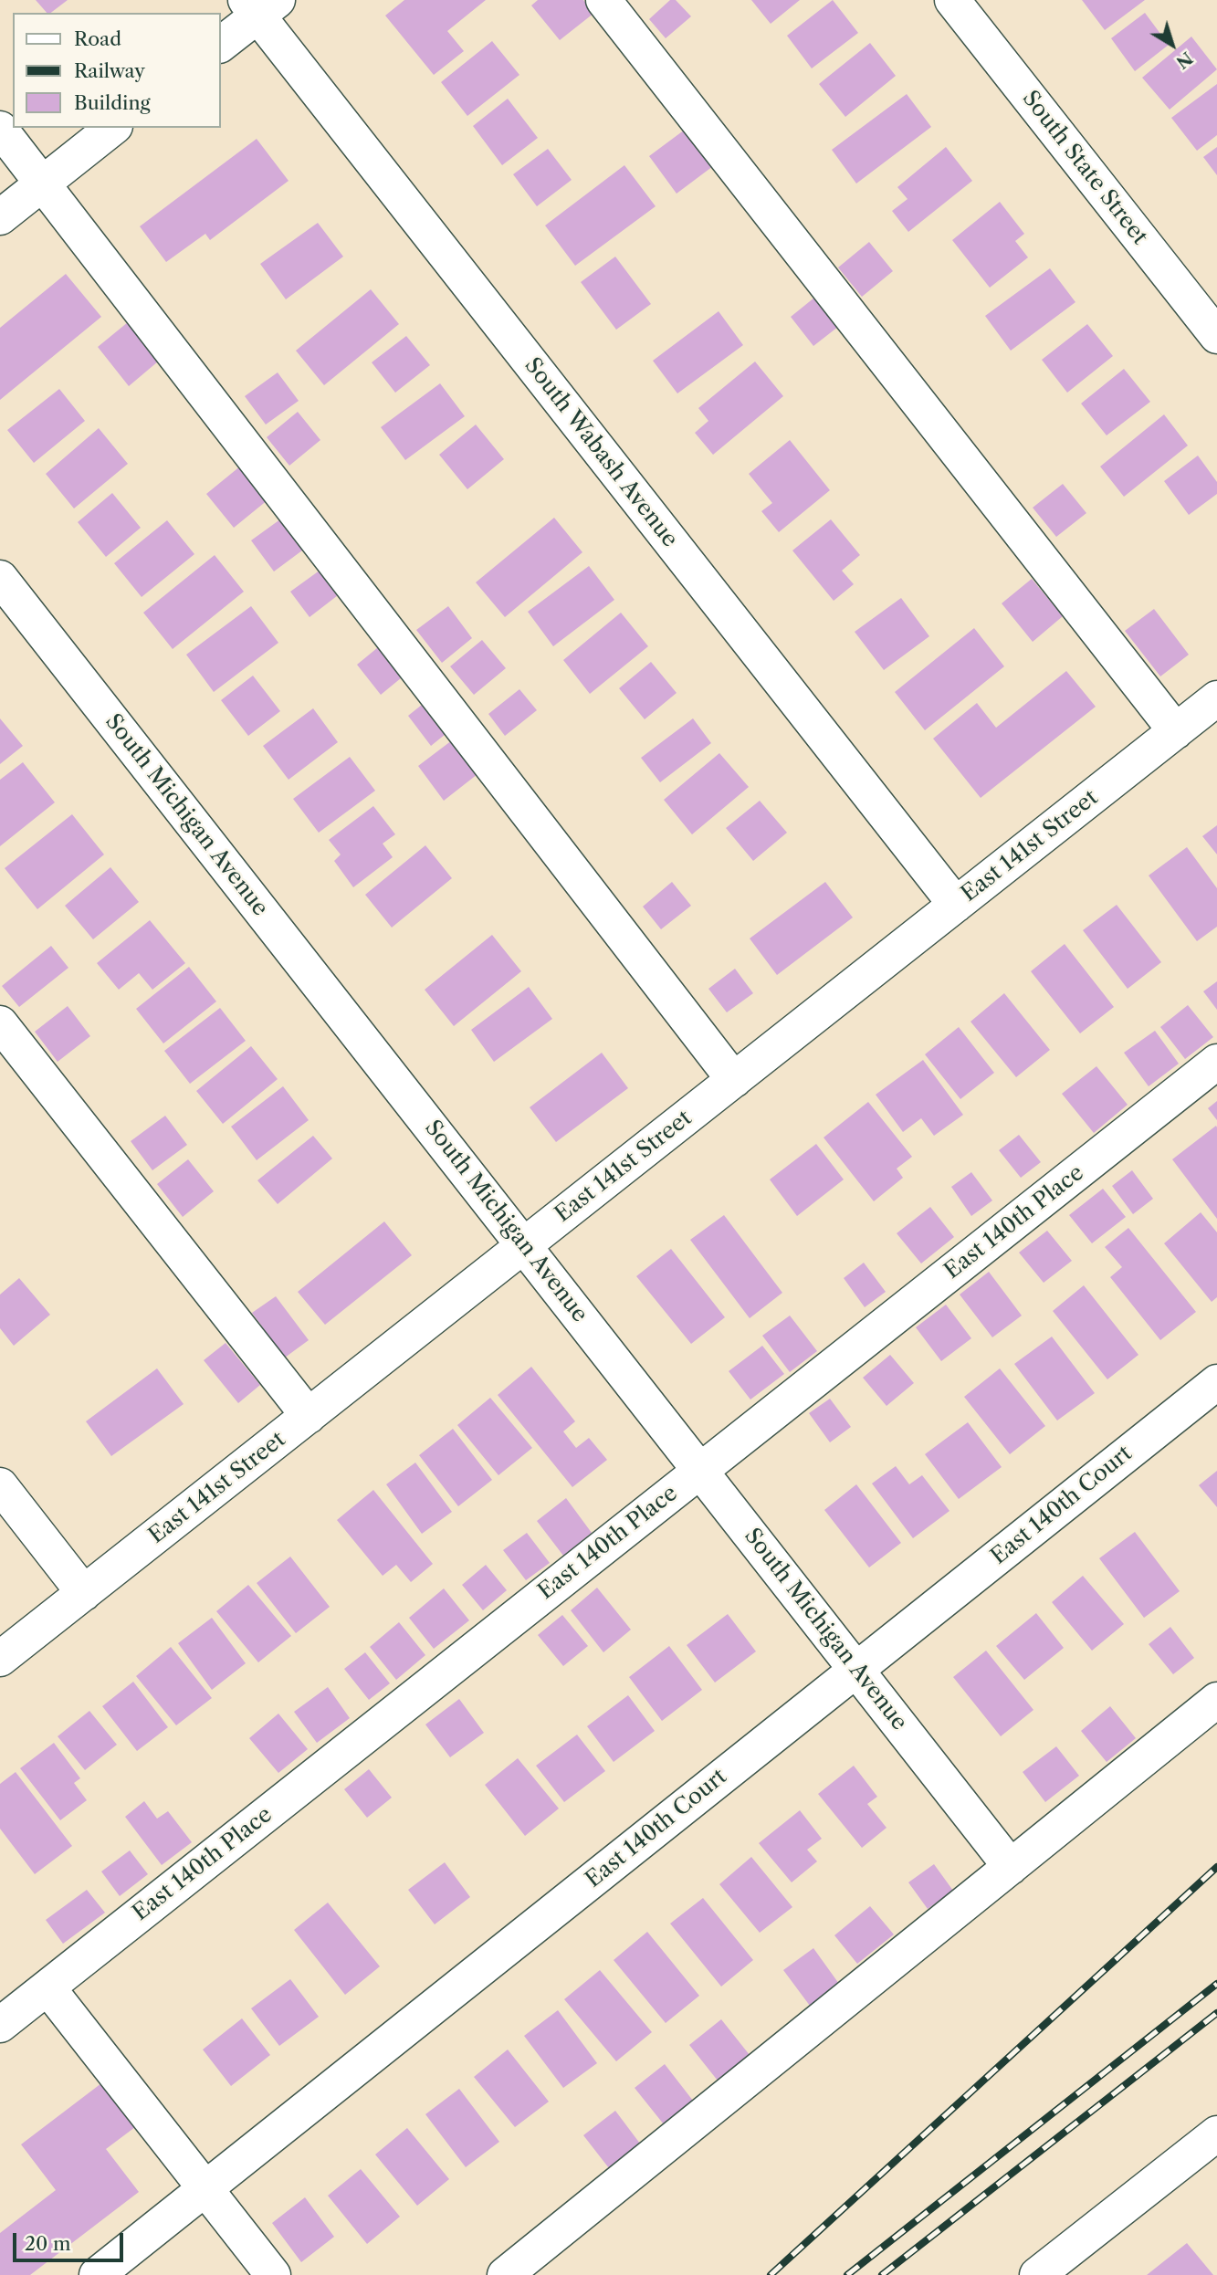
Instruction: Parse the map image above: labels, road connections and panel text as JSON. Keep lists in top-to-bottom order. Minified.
{"streets":{"street":["South State Street","South Wabash Avenue","South Michigan Avenue","East 141st Street","East 140th Place","East 140th Court"]},"crossings":[["South Wabash Avenue","East 141st Street"],["South Michigan Avenue","East 141st Street"],["South Michigan Avenue","East 140th Place"],["South Michigan Avenue","East 140th Court"]],"legend":["Road","Railway","Building"],"scale_bar":"20 m","north":"bottom right"}
